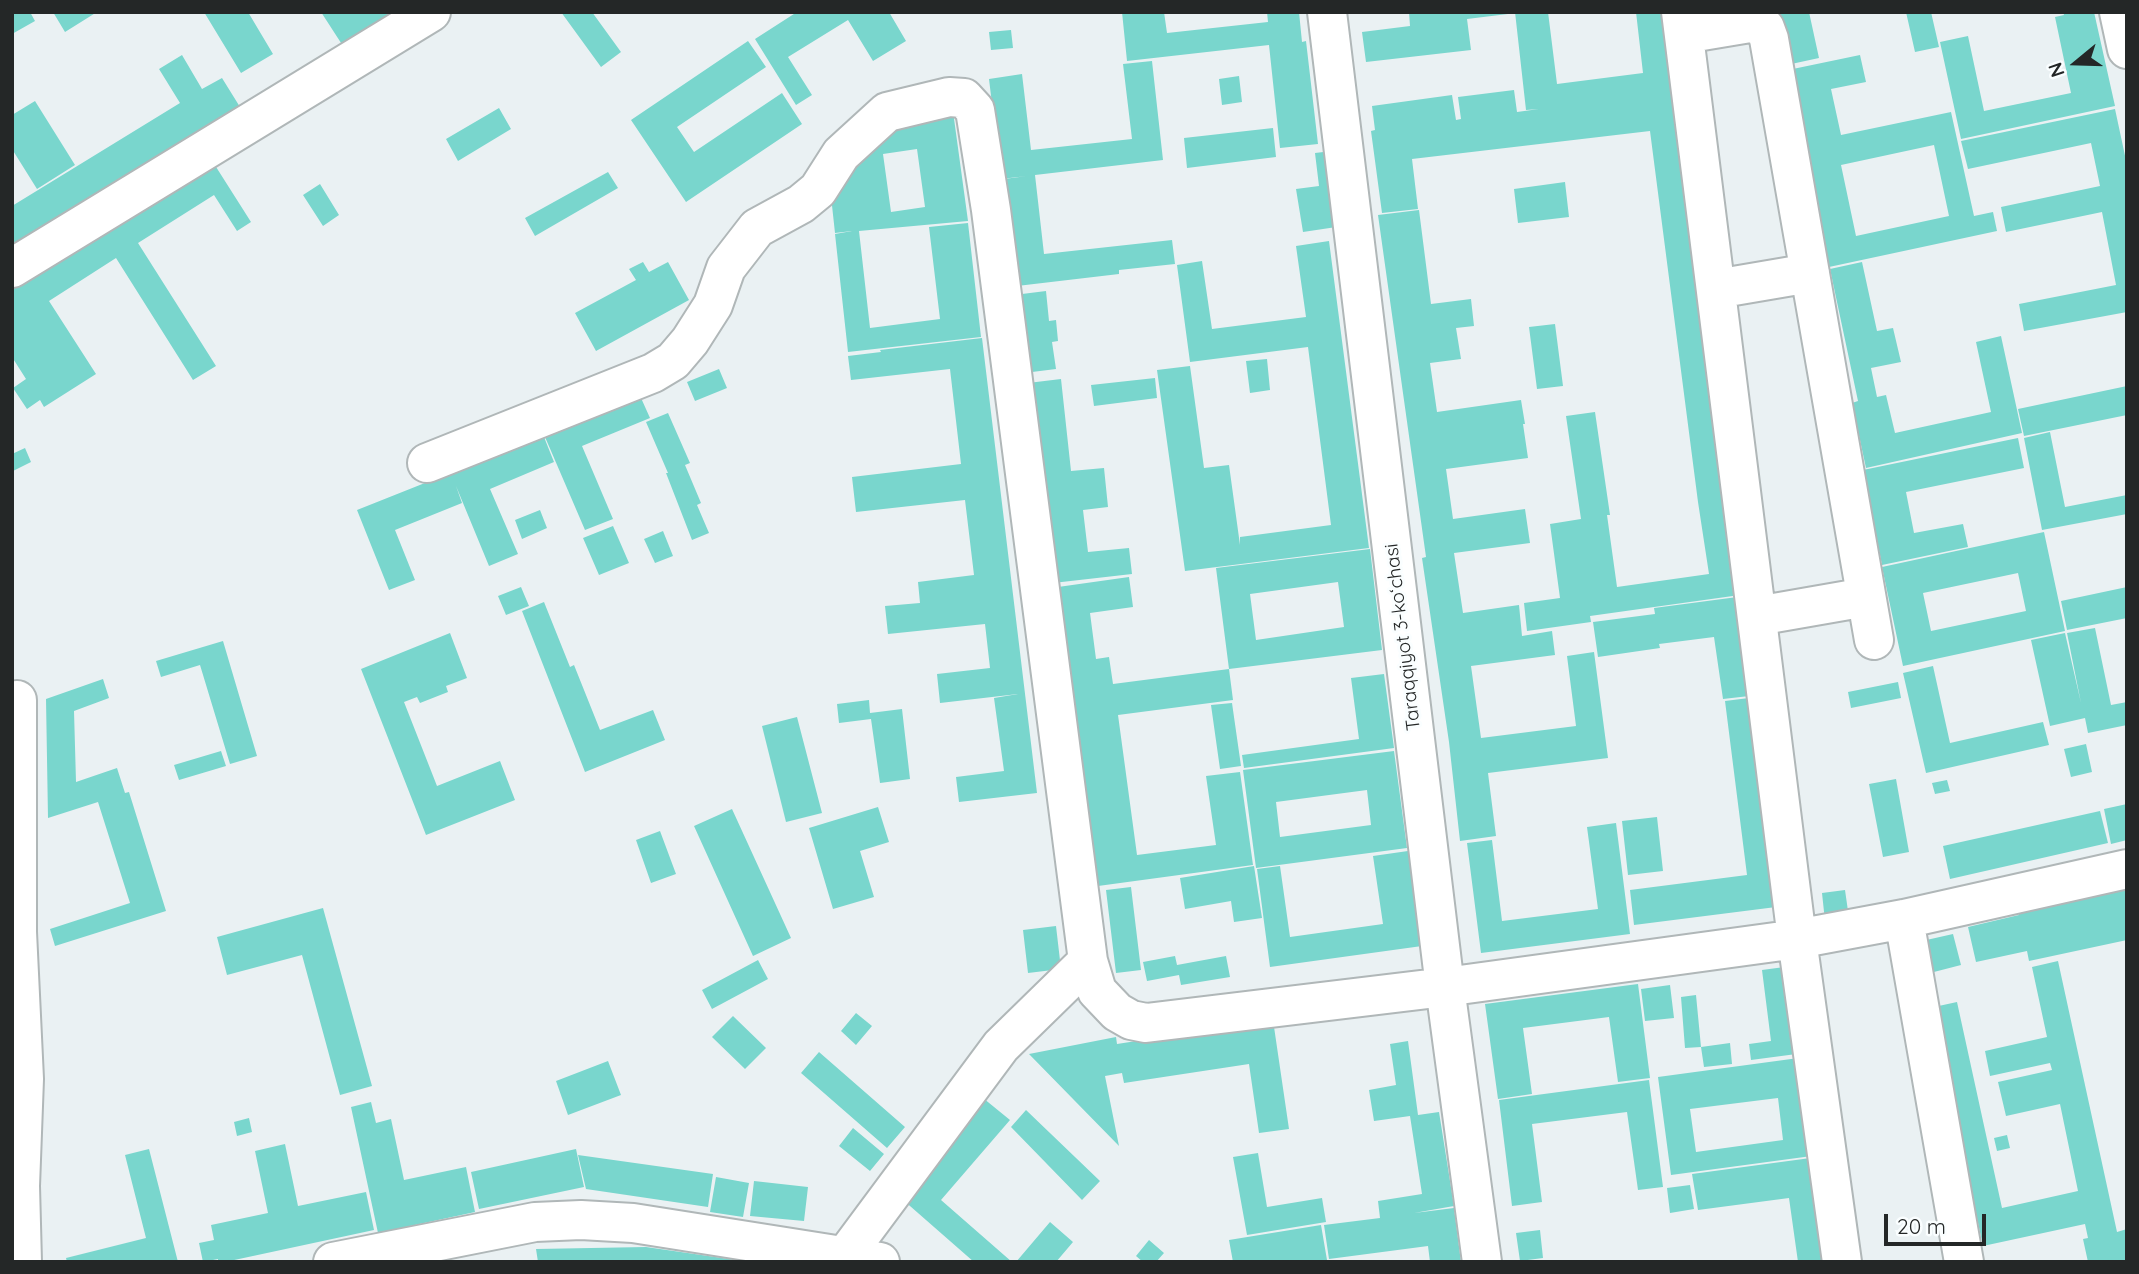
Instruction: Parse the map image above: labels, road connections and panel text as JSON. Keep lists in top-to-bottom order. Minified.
{"streets":{"street":["Taraqqiyot 3-koʻchasi"]},"scale_bar":"20 m","north":"left"}
